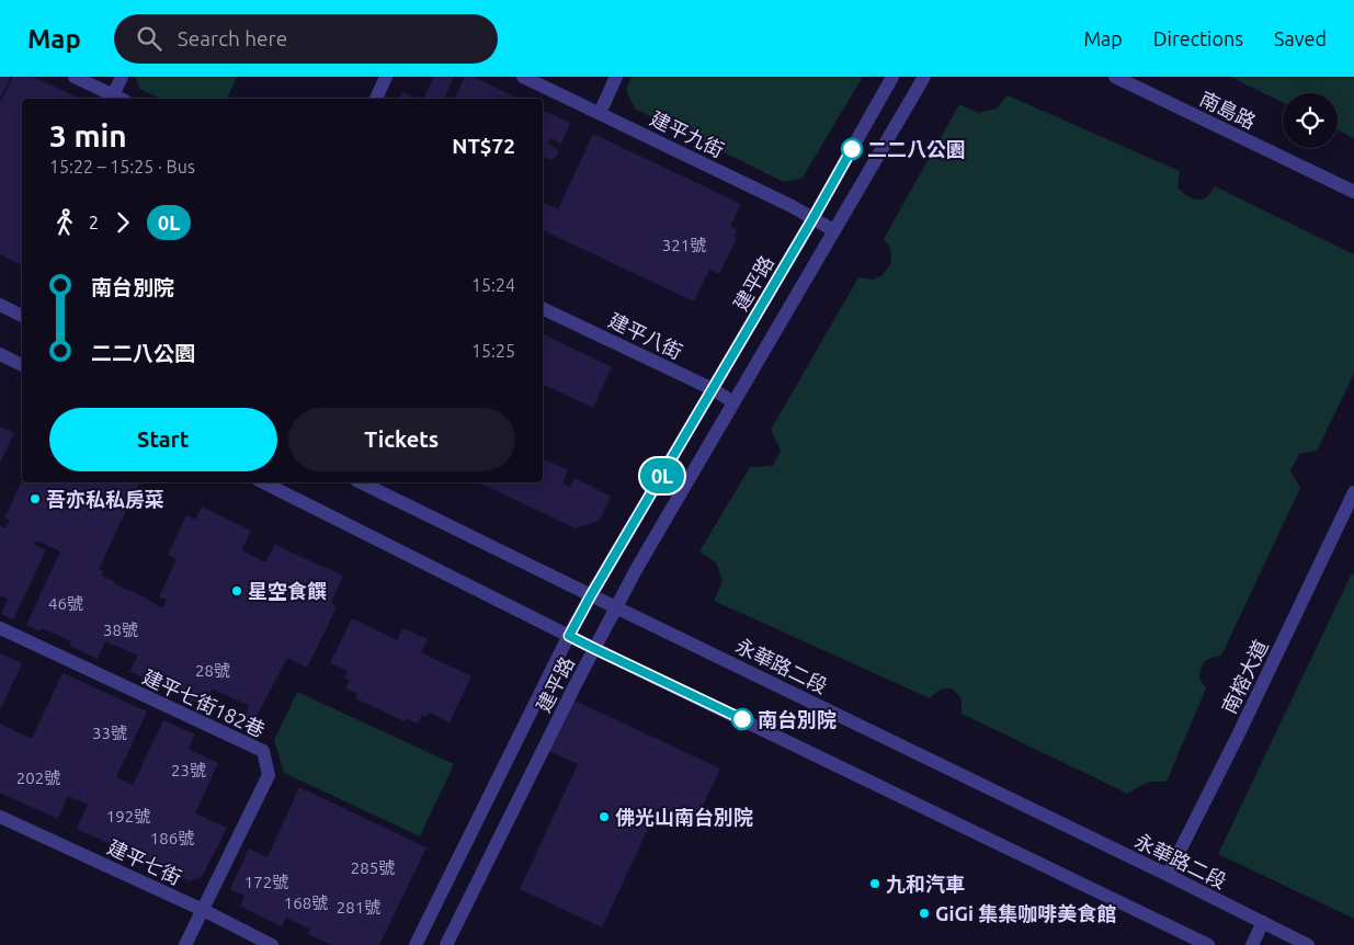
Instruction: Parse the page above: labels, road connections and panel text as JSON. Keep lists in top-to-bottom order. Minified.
{"streets":{"street":["南島路","建平九街","建平路","建平八街","永華路二段","南榕大道","建平七街182巷","建平七街"]},"crossings":[["建平九街","建平路"],["建平路","建平八街"],["建平路","永華路二段"],["永華路二段","南榕大道"],["建平七街182巷","建平七街"]],"places":["二二八公園","吾亦私私房菜","星空食饌","南台別院","佛光山南台別院","九和汽車","GiGi 集集咖啡美食館"],"lines":["bus line 0L"],"house_numbers":["321號","46號","38號","28號","33號","23號","202號","192號","186號","285號","172號","168號","281號"],"page":{"header":"Map","search":"Search here","nav":["Map","Directions","Saved"],"on_map":"0L","heading":["3 min","15:22 – 15:25 · Bus","NT$72"],"legs":["2","0L"],"list":[{"name":"南台別院","value":"15:24"},{"name":"二二八公園","value":"15:25"}],"buttons":["Start","Tickets"]}}
